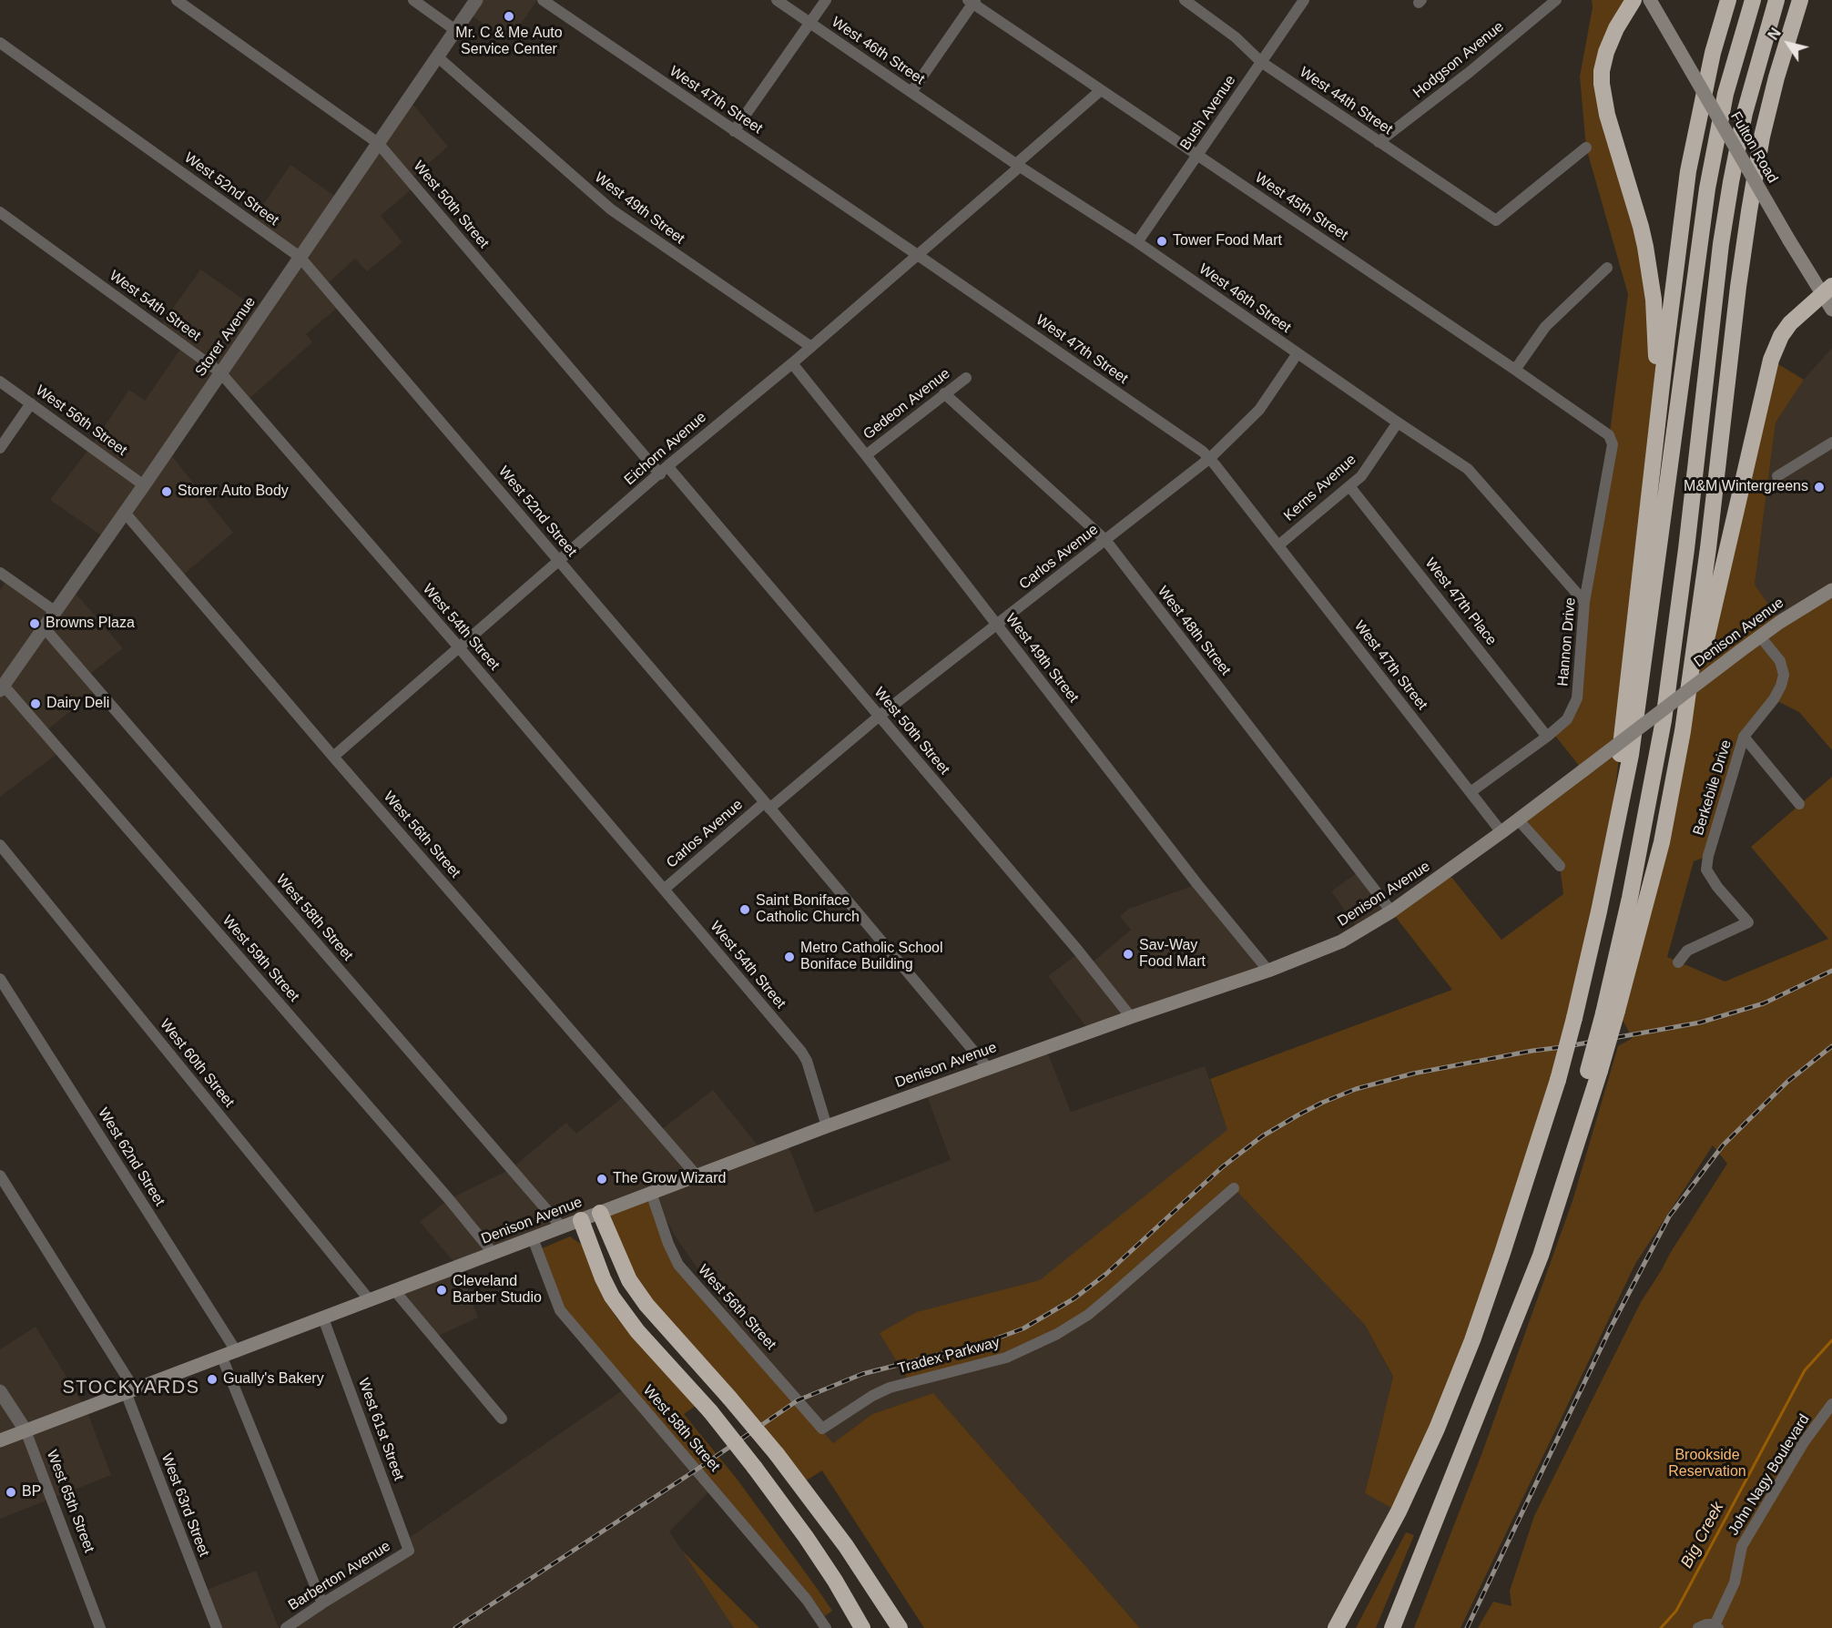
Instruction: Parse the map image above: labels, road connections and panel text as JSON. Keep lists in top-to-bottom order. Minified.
{"streets":{"main road":["Fulton Road","Denison Avenue"],"street":["West 46th Street","Hodgson Avenue","West 47th Street","West 44th Street","Bush Avenue","West 52nd Street","West 50th Street","West 45th Street","West 49th Street","West 54th Street","Storer Avenue","Gedeon Avenue","West 56th Street","Eichorn Avenue","Kerns Avenue","Carlos Avenue","West 47th Place","West 48th Street","Hannon Drive","Berkebile Drive","West 58th Street","West 59th Street","West 60th Street","West 62nd Street","Tradex Parkway","West 61st Street","John Nagy Boulevard","West 65th Street","West 63rd Street","Barberton Avenue"]},"crossings":[["West 46th Street","Bush Avenue"],["West 46th Street","Eichorn Avenue"],["West 46th Street","Kerns Avenue"],["West 46th Street","Carlos Avenue"],["West 46th Street","Hannon Drive"],["Hodgson Avenue","West 44th Street"],["West 47th Street","Eichorn Avenue"],["West 47th Street","Kerns Avenue"],["West 47th Street","Carlos Avenue"],["West 47th Street","Denison Avenue"],["West 47th Street","Hannon Drive"],["West 44th Street","Bush Avenue"],["Bush Avenue","West 45th Street"],["West 52nd Street","Storer Avenue"],["West 52nd Street","Eichorn Avenue"],["West 52nd Street","Carlos Avenue"],["West 52nd Street","Denison Avenue"],["West 50th Street","Storer Avenue"],["West 50th Street","Eichorn Avenue"],["West 50th Street","Carlos Avenue"],["West 50th Street","Denison Avenue"],["West 45th Street","Eichorn Avenue"],["West 45th Street","Hannon Drive"],["West 49th Street","Storer Avenue"],["West 49th Street","Gedeon Avenue"],["West 49th Street","Eichorn Avenue"],["West 49th Street","Carlos Avenue"],["West 49th Street","Denison Avenue"],["West 54th Street","Storer Avenue"],["West 54th Street","Eichorn Avenue"],["West 54th Street","Carlos Avenue"],["West 54th Street","Denison Avenue"],["Storer Avenue","West 56th Street"],["Storer Avenue","West 58th Street"],["Storer Avenue","West 59th Street"],["Gedeon Avenue","West 48th Street"],["West 56th Street","Eichorn Avenue"],["West 56th Street","Denison Avenue"],["West 56th Street","Tradex Parkway"],["Kerns Avenue","West 47th Place"],["Carlos Avenue","West 48th Street"],["West 47th Place","Hannon Drive"],["West 48th Street","Denison Avenue"],["Denison Avenue","Berkebile Drive"],["Denison Avenue","West 58th Street"],["Denison Avenue","West 59th Street"],["Denison Avenue","West 60th Street"],["Denison Avenue","West 62nd Street"],["Denison Avenue","West 61st Street"],["Denison Avenue","West 65th Street"],["Denison Avenue","West 63rd Street"],["West 61st Street","Barberton Avenue"]],"districts":["STOCKYARDS"],"water":["Big Creek"],"parks":["Brookside Reservation"],"places":["Mr. C & Me Auto Service Center","Tower Food Mart","M&M Wintergreens","Storer Auto Body","Browns Plaza","Dairy Deli","Saint Boniface Catholic Church","Sav-Way Food Mart","Metro Catholic School Boniface Building","The Grow Wizard","Cleveland Barber Studio","Gually's Bakery","BP"],"north":"top left"}
